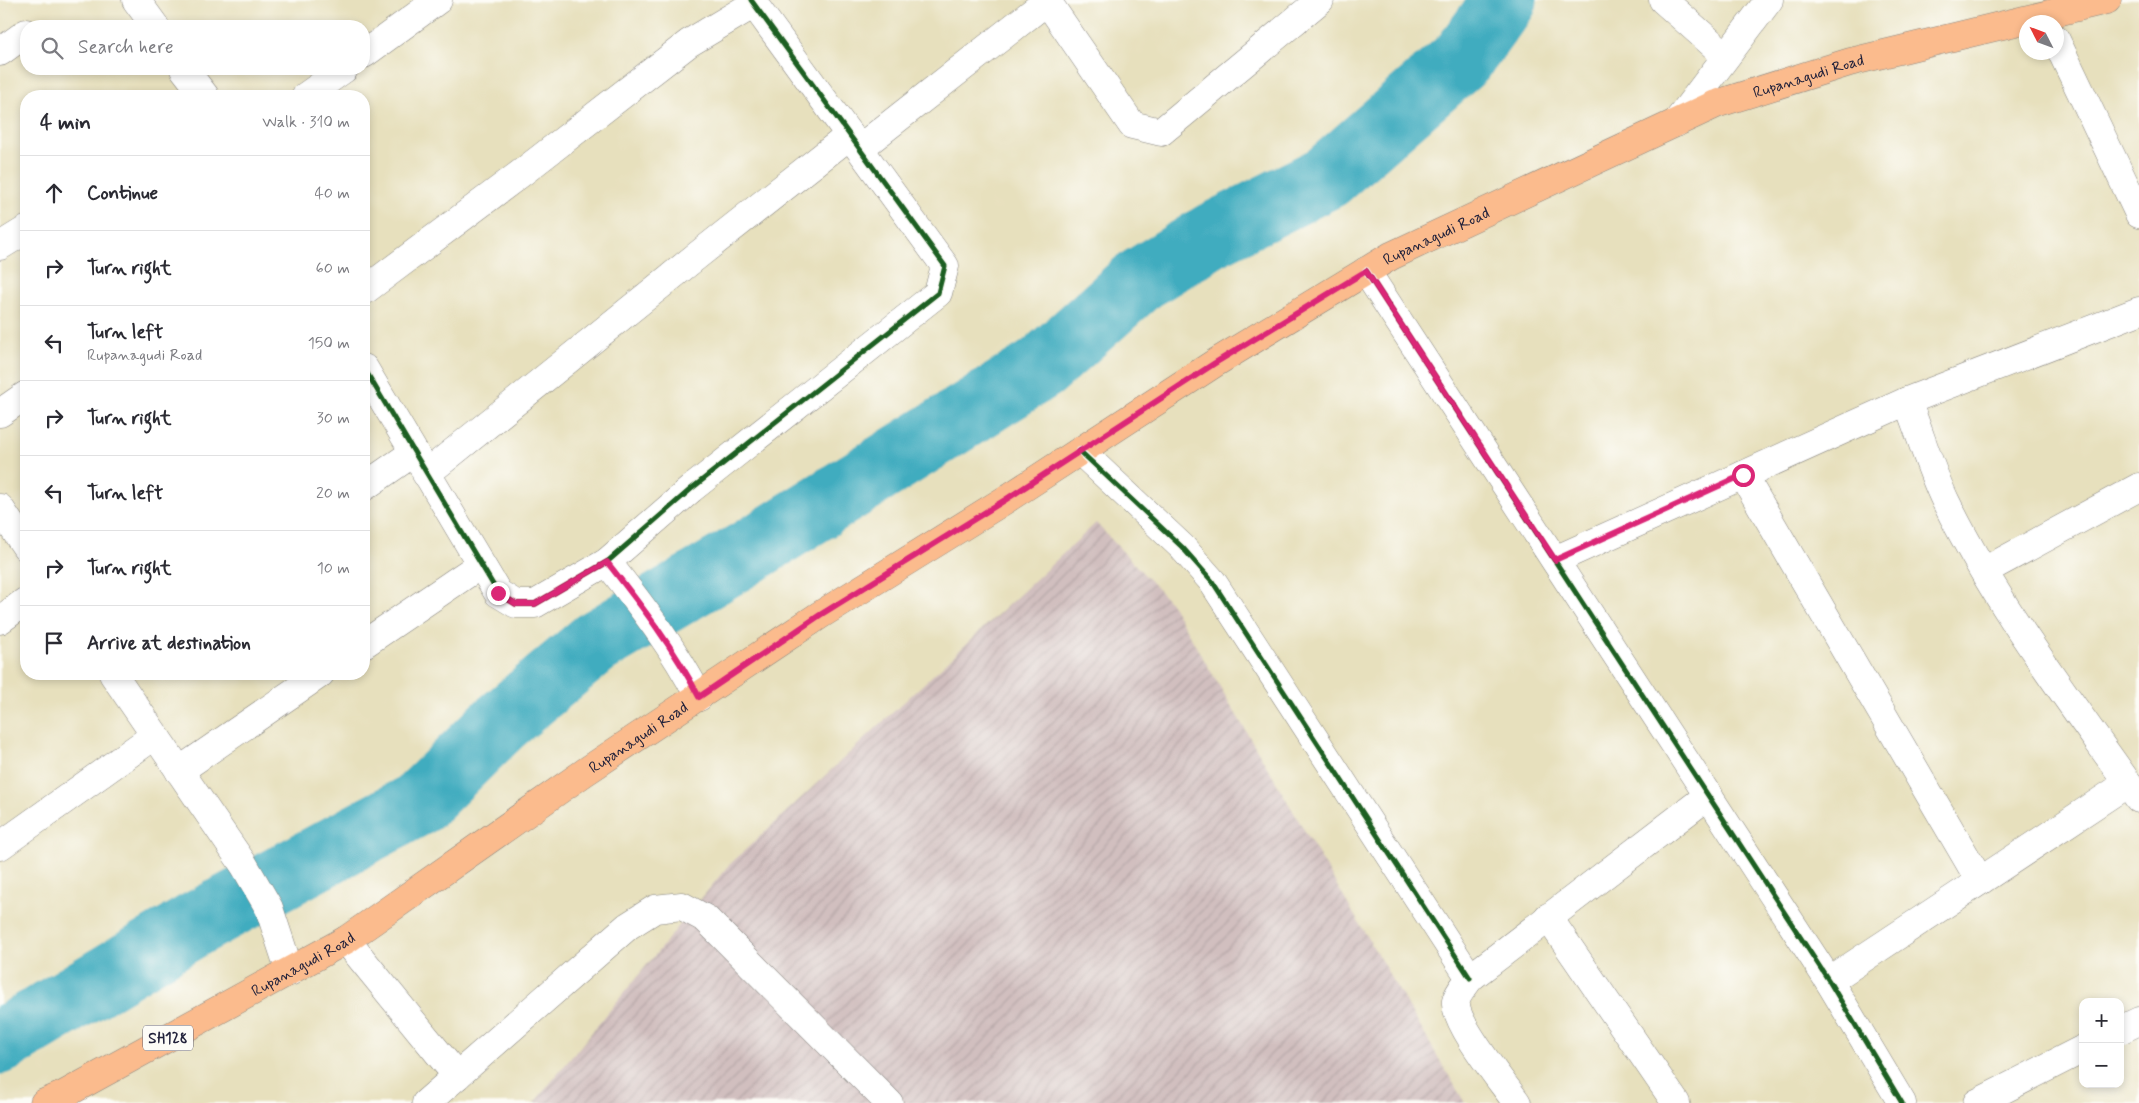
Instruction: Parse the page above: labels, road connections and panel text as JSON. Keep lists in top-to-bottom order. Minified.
{"streets":{"main road":["Rupanagudi Road","SH128"]},"north":"top left","page":{"search":"Search here","heading":["4 min","Walk · 310 m"],"list":[["Continue","40 m"],["Turn right","60 m"],["Turn left","Rupanagudi Road","150 m"],["Turn right","30 m"],["Turn left","20 m"],["Turn right","10 m"],"Arrive at destination"],"map_buttons":["+","−"]}}
